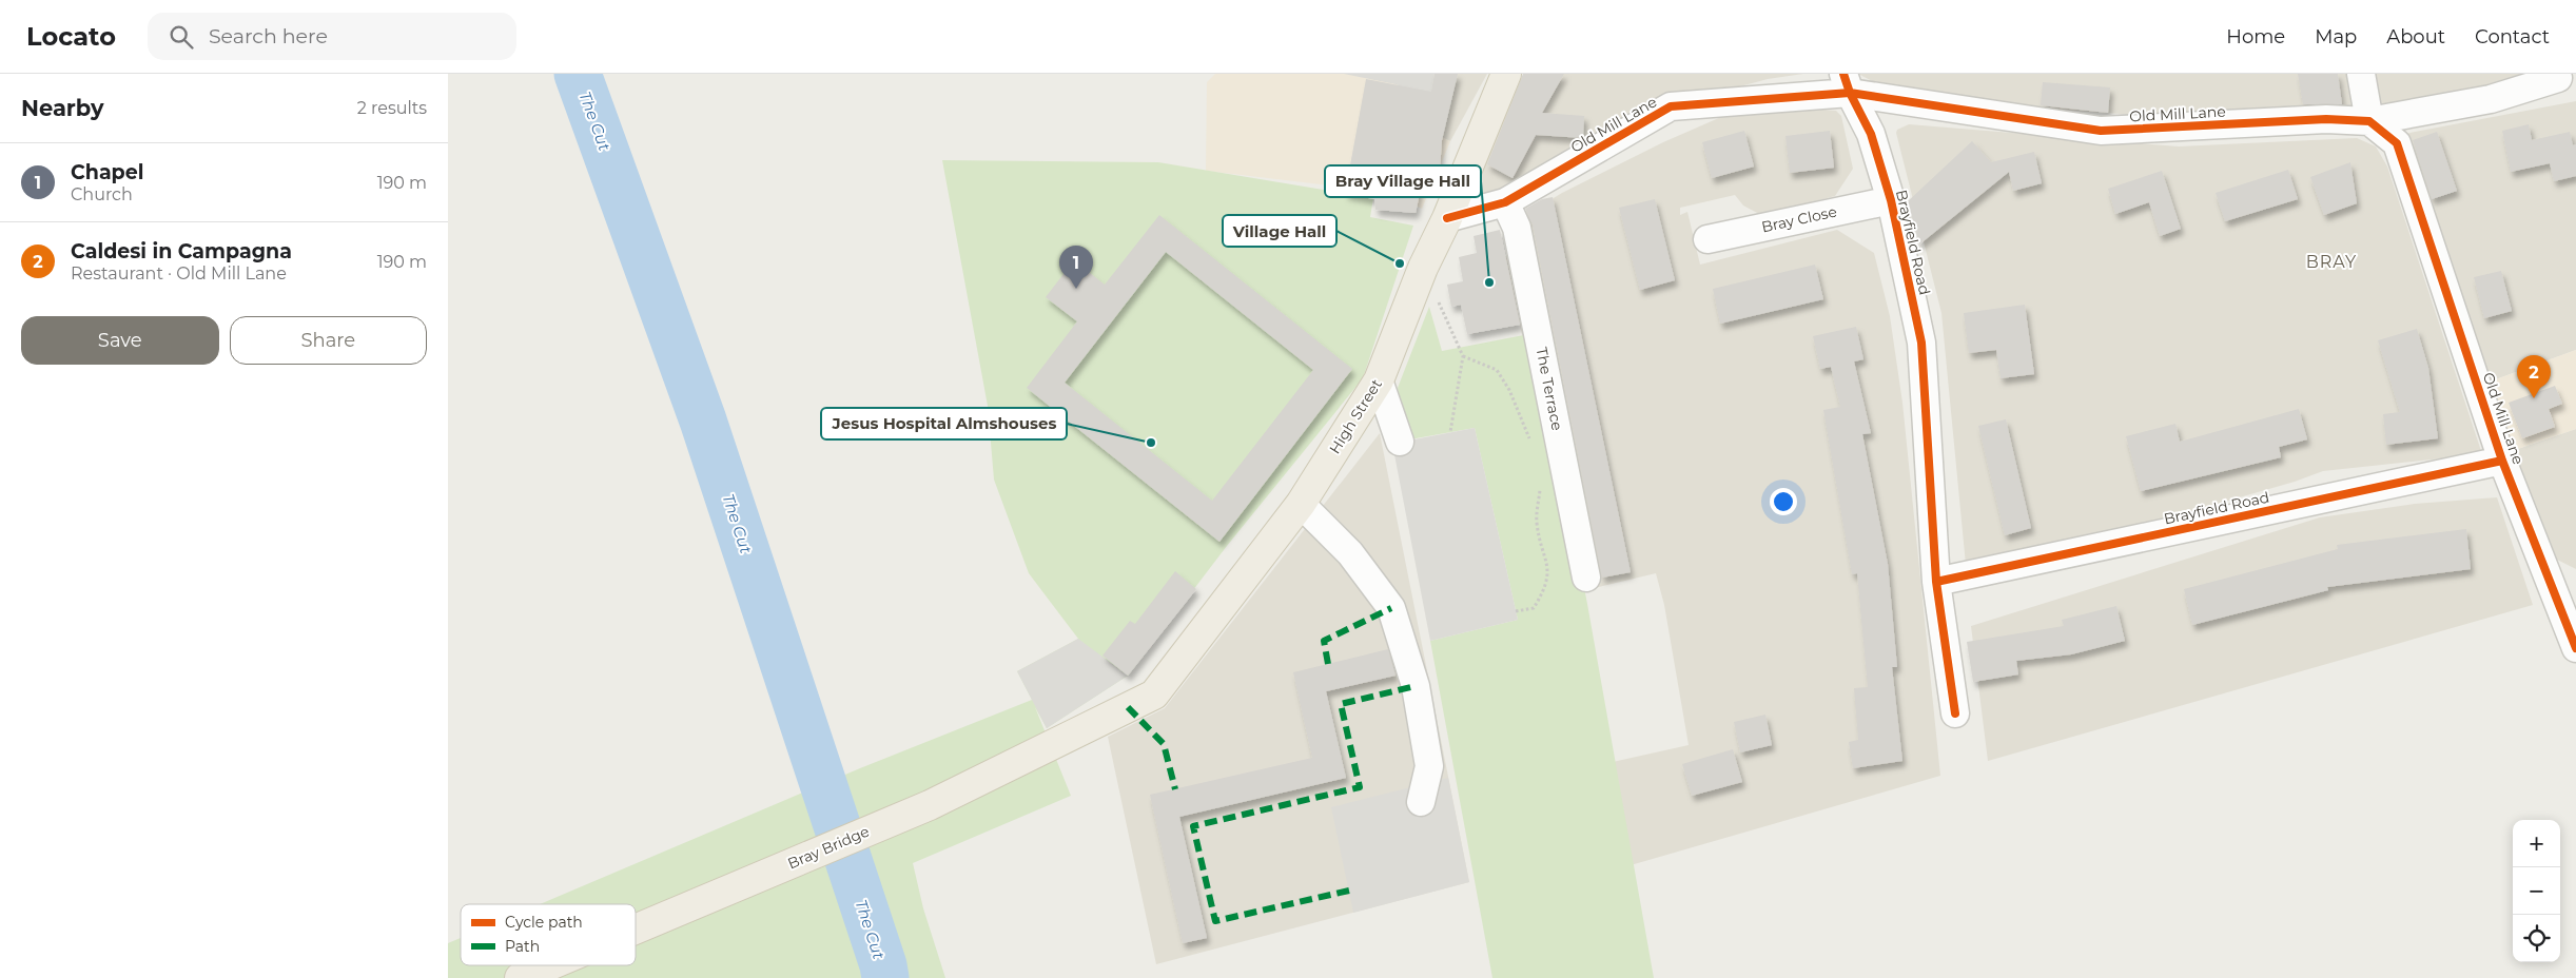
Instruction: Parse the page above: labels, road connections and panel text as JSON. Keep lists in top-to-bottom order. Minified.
{"streets":{"main road":["High Street","Bray Bridge"],"street":["Old Mill Lane","Bray Close","Brayfield Road","The Terrace"]},"crossings":[["Old Mill Lane","Brayfield Road"],["Old Mill Lane","The Terrace"],["Old Mill Lane","High Street"],["Bray Close","Brayfield Road"],["High Street","Bray Bridge"]],"districts":["BRAY"],"water":["The Cut"],"places":["Village Hall","Bray Village Hall","Jesus Hospital Almshouses"],"legend":["Cycle path","Path"],"page":{"header":"Locato","search":"Search here","nav":["Home","Map","About","Contact"],"heading":["Nearby","2 results"],"list":[{"mark":"1","name":"Chapel","note":"Church","value":"190 m"},{"mark":"2","name":"Caldesi in Campagna","note":"Restaurant · Old Mill Lane","value":"190 m"}],"pins":["1","2"],"buttons":["Save","Share"],"map_buttons":["+","−"]}}
